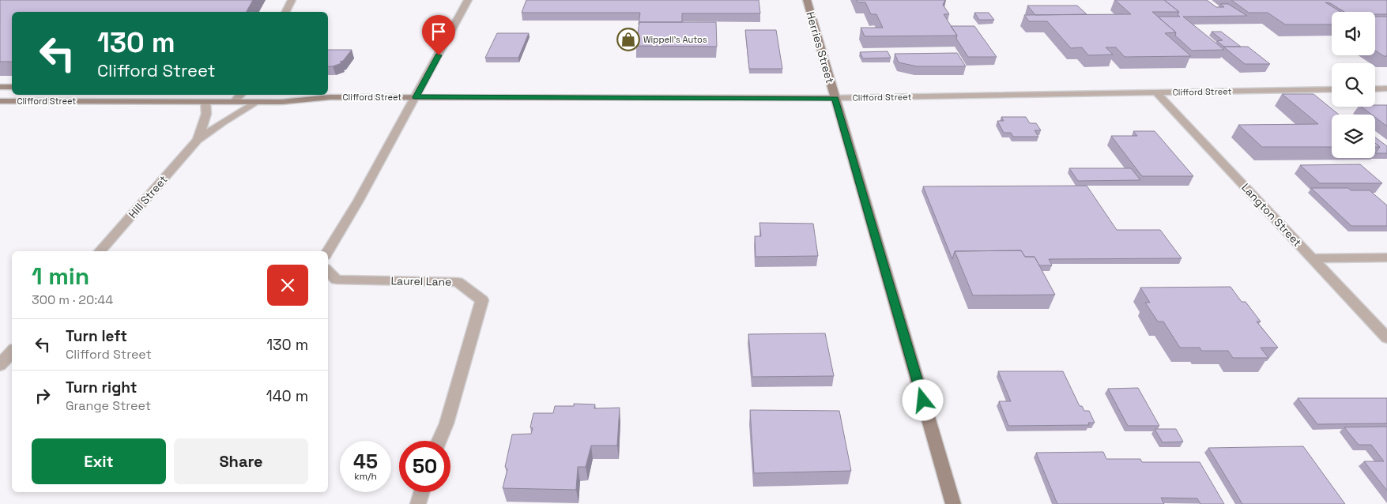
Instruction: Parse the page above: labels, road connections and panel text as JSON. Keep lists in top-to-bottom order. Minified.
{"streets":{"main road":["Herries Street","Clifford Street"],"street":["Hill Street","Langton Street","Laurel Lane"]},"crossings":[["Herries Street","Clifford Street"],["Clifford Street","Langton Street"]],"places":{"shop":["Wippell's Autos"]},"page":{"turn":["130 m","Clifford Street"],"heading":["1 min","300 m · 20:44"],"list":[{"name":"Turn left","note":"Clifford Street","value":"130 m"},{"name":"Turn right","note":"Grange Street","value":"140 m"}],"buttons":["Exit","Share"],"speed":"45 km/h","limit":"50"}}
